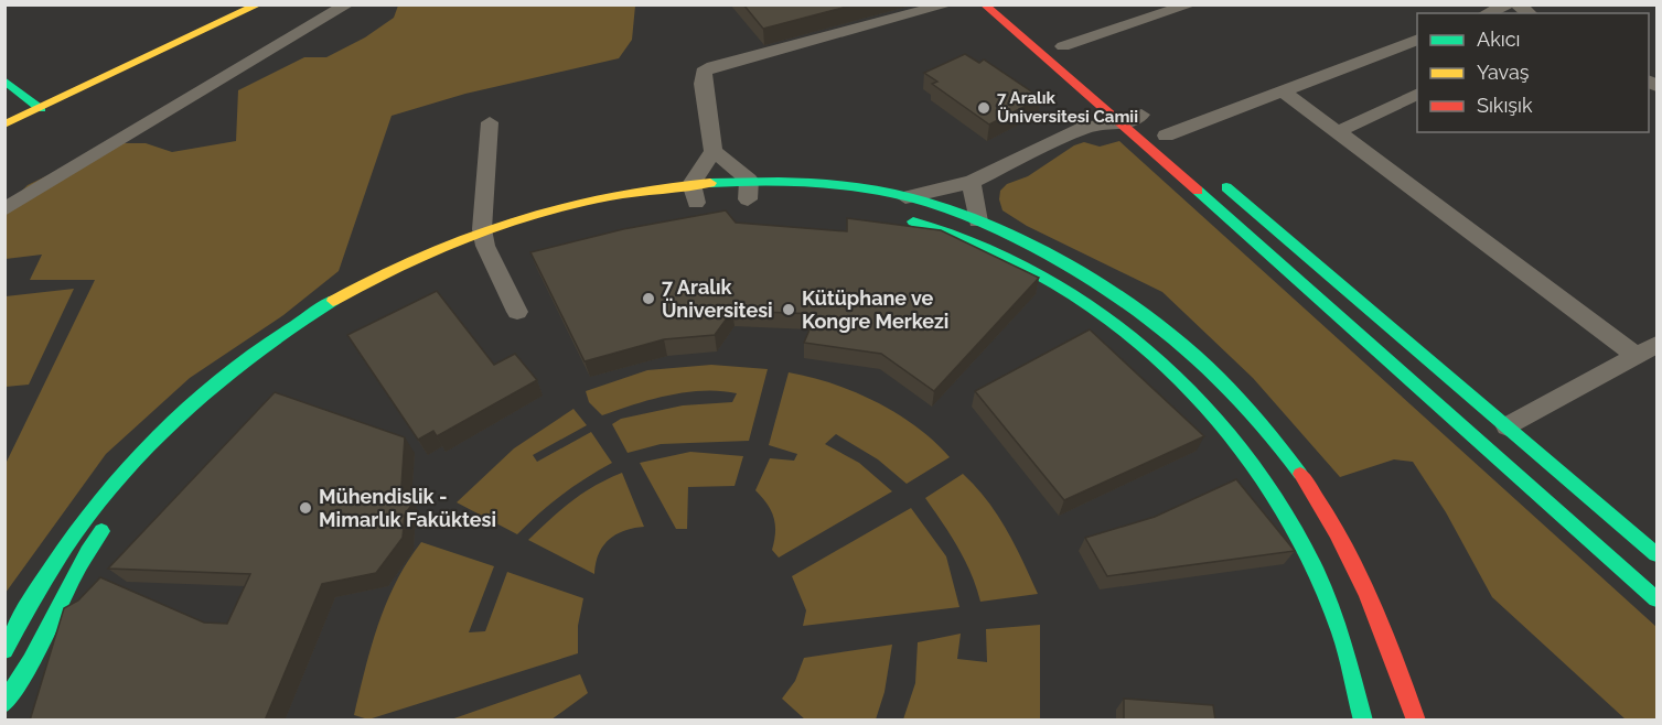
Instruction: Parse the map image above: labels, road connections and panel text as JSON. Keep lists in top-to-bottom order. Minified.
{"places":["7 Aralık Üniversitesi Camii","7 Aralık Üniversitesi","Kütüphane ve Kongre Merkezi","Mühendislik - Mimarlık Faküktesi"],"legend":["Akıcı","Yavaş","Sıkışık"]}
